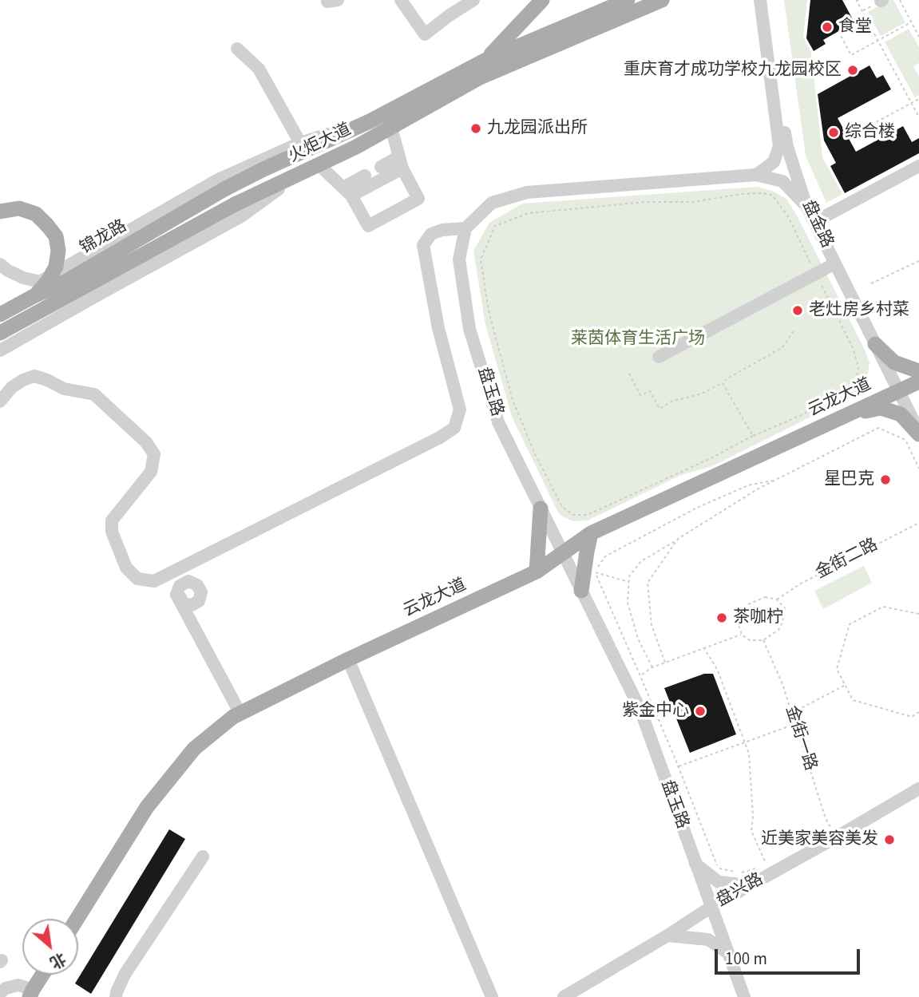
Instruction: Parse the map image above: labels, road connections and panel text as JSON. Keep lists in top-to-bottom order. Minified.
{"streets":{"main road":["火炬大道","锦龙路","云龙大道"],"street":["盘金路","盘玉路","盘兴路"],"path":["金街二路","金街一路"]},"crossings":[["火炬大道","锦龙路"],["盘金路","云龙大道"],["盘玉路","云龙大道"],["盘玉路","盘兴路"],["金街二路","金街一路"],["金街一路","盘兴路"]],"parks":["莱茵体育生活广场"],"places":["食堂","重庆育才成功学校九龙园校区","九龙园派出所","综合楼","老灶房乡村菜","星巴克","茶咖柠","紫金中心","近美家美容美发"],"scale_bar":"100 m","north":"bottom right"}
